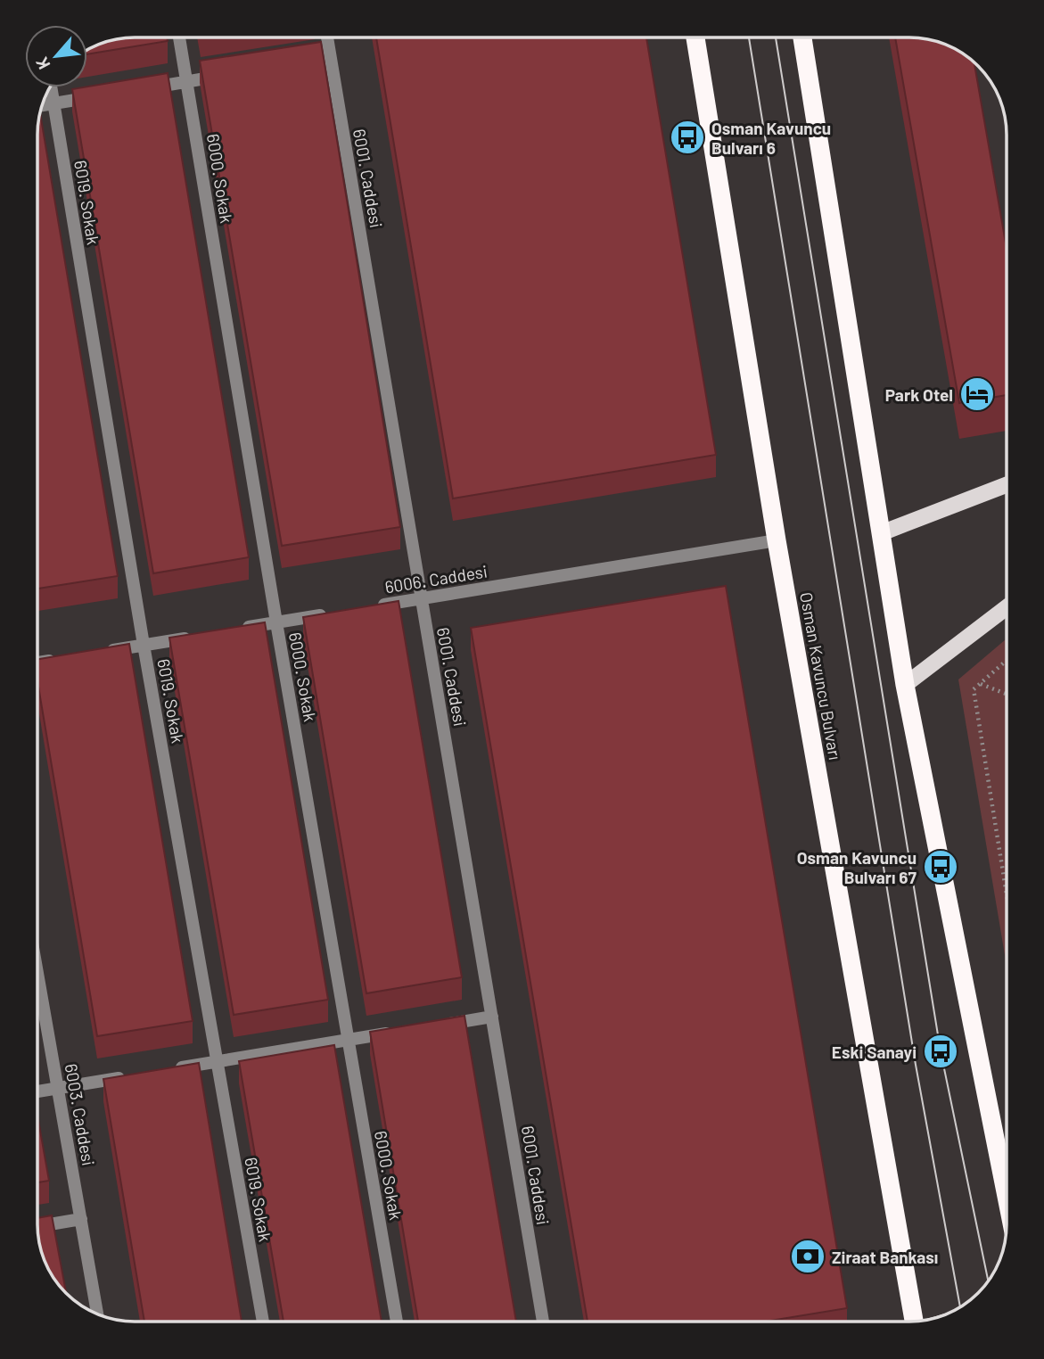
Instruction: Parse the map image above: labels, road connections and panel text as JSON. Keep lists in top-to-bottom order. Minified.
{"streets":{"highway":["Osman Kavuncu Bulvarı"],"street":["6000. Sokak","6001. Caddesi","6019. Sokak","6006. Caddesi","6003. Caddesi"]},"crossings":[["6001. Caddesi","6006. Caddesi"],["6006. Caddesi","Osman Kavuncu Bulvarı"]],"places":{"bus stop":["Osman Kavuncu Bulvarı 6","Osman Kavuncu Bulvarı 67","Eski Sanayi"],"hotel":["Park Otel"],"bank":["Ziraat Bankası"]},"north":"bottom left"}
